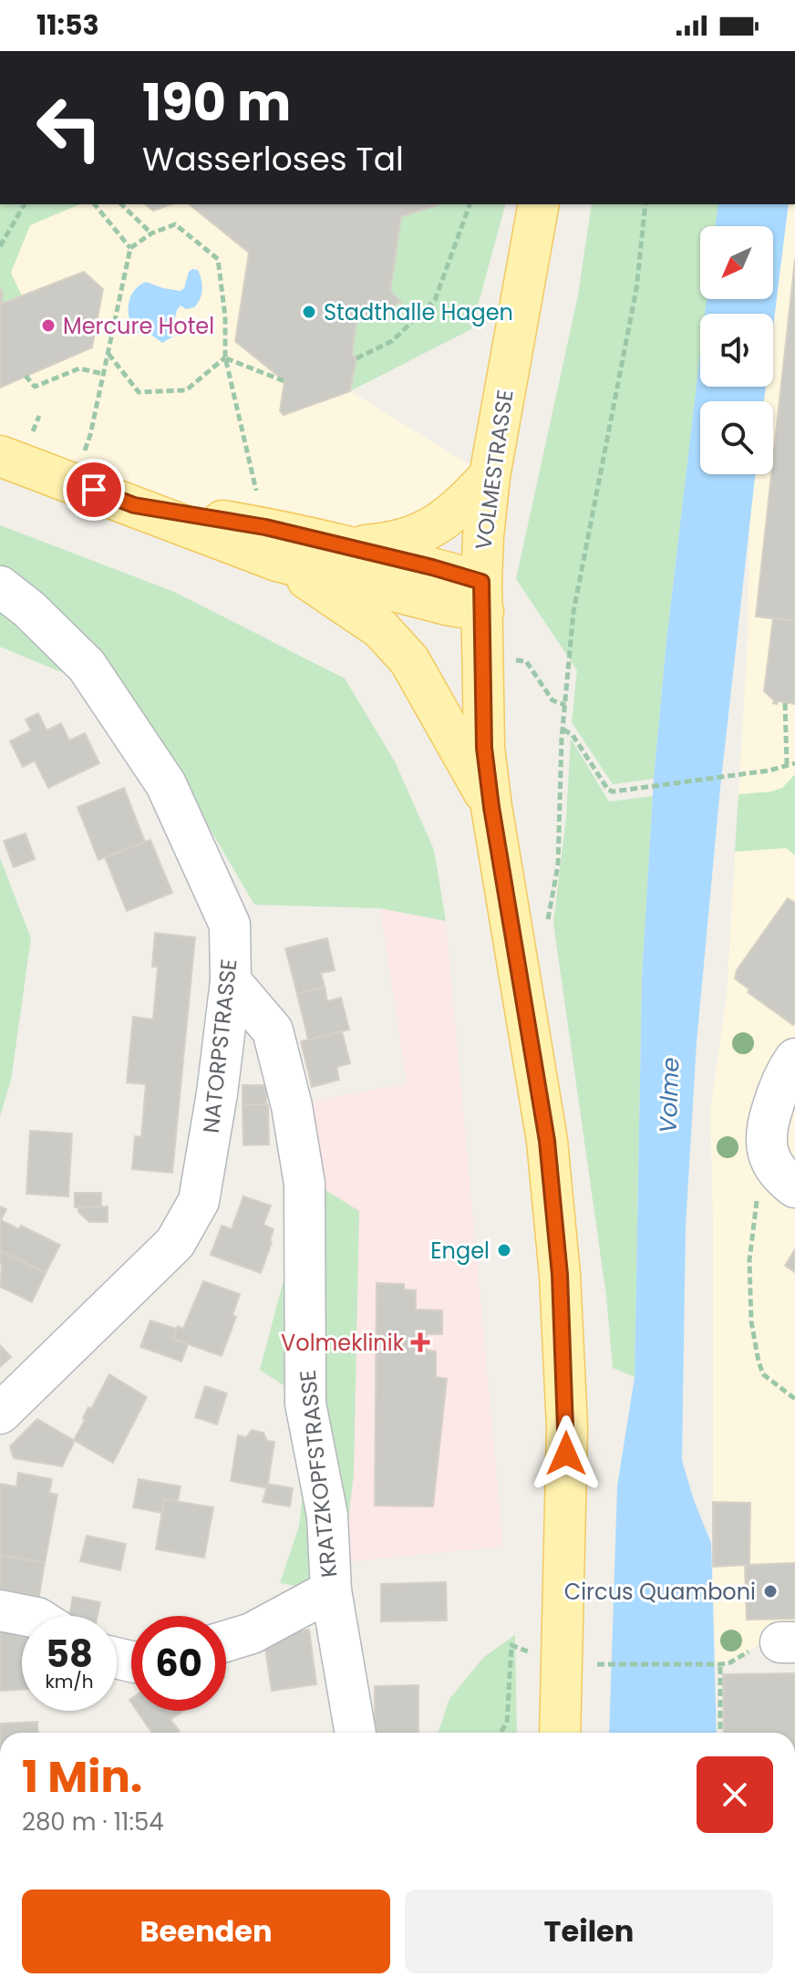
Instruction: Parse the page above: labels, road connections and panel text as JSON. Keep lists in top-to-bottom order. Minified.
{"streets":{"main road":["VOLMESTRASSE"],"street":["NATORPSTRASSE","KRATZKOPFSTRASSE"]},"crossings":[["NATORPSTRASSE","KRATZKOPFSTRASSE"]],"water":["Volme"],"places":{"other":["Stadthalle Hagen","Mercure Hotel","Engel","Circus Quamboni"],"health":["Volmeklinik"]},"north":"bottom left","page":{"status":"11:53","turn":["190 m","Wasserloses Tal"],"speed":"58 km/h","limit":"60","heading":["1 Min.","280 m · 11:54"],"buttons":["Beenden","Teilen"]}}
